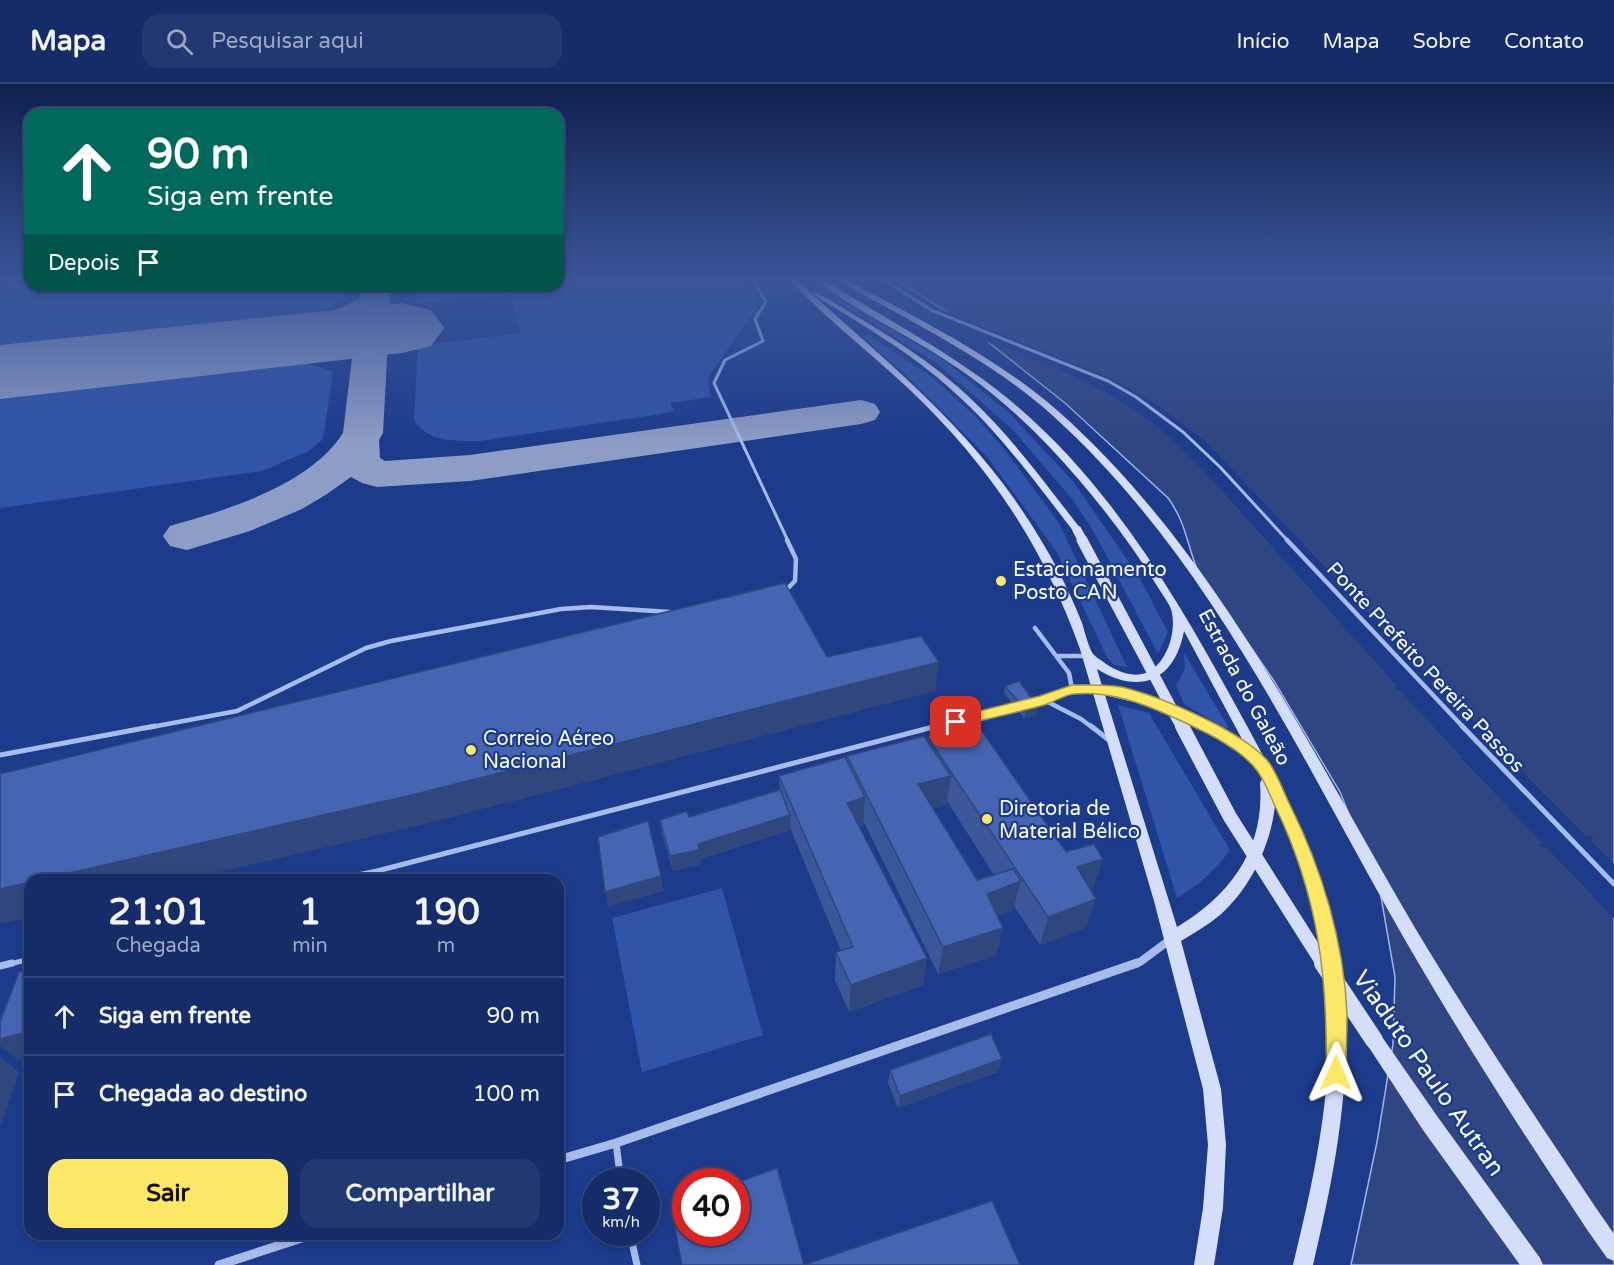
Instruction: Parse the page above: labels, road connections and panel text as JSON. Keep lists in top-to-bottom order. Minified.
{"streets":{"street":["Estrada do Galeão","Viaduto Paulo Autran"],"lane":["Ponte Prefeito Pereira Passos"]},"places":["Estacionamento Posto CAN","Correio Aéreo Nacional","Diretoria de Material Bélico"],"page":{"header":"Mapa","search":"Pesquisar aqui","nav":["Início","Mapa","Sobre","Contato"],"turn":["90 m","Siga em frente"],"then":"Depois","eta":["21:01","Chegada","1","min","190","m"],"list":[{"name":"Siga em frente","value":"90 m"},{"name":"Chegada ao destino","value":"100 m"}],"buttons":["Sair","Compartilhar"],"speed":"37 km/h","limit":"40"}}
